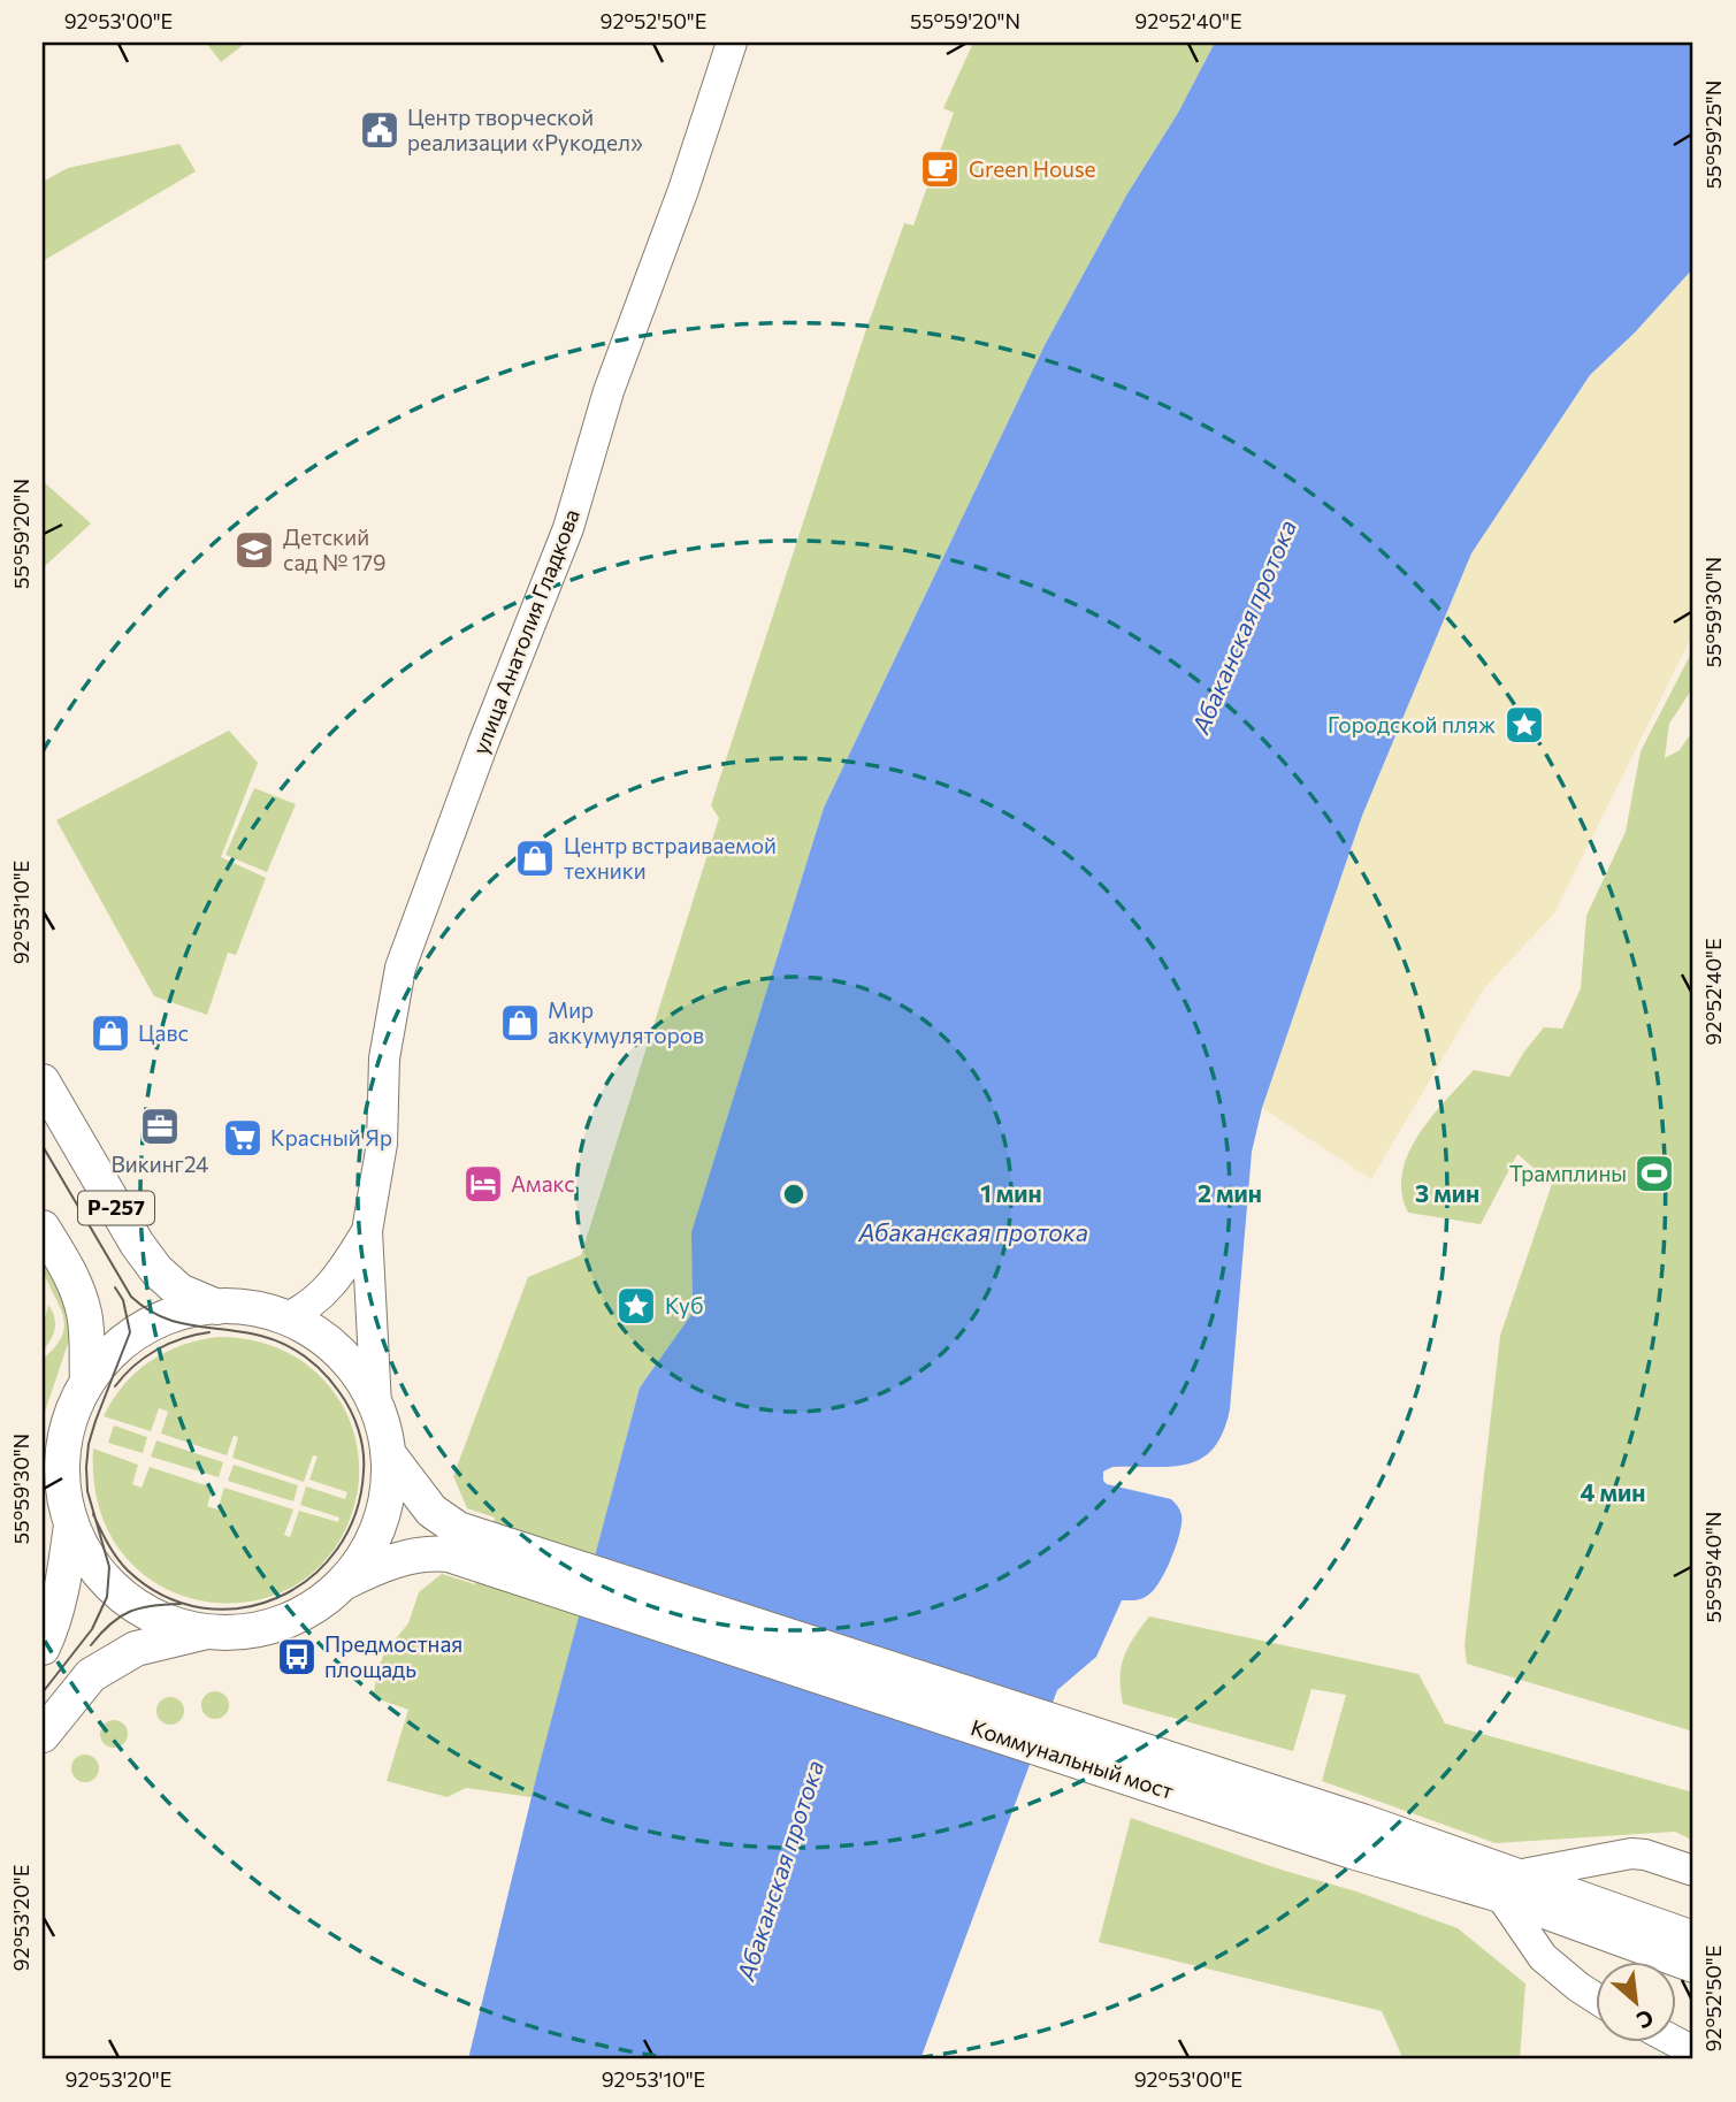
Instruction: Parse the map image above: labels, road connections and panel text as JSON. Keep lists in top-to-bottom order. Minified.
{"streets":{"highway":["Р-257","Коммунальный мост"],"main road":["улица Анатолия Гладкова"]},"water":["Абаканская протока"],"places":{"public building":["Центр творческой реализации «Рукодел»"],"cafe":["Green House"],"school or university":["Детский сад № 179"],"place":["Городской пляж","Куб"],"shop":["Центр встраиваемой техники","Мир аккумуляторов","Цавс"],"office":["Викинг24"],"supermarket":["Красный Яр"],"sports":["Трамплины"],"hotel":["Амакс"],"bus stop":["Предмостная площадь"]},"north":"bottom right","coordinates":["92°53'00\"E","92°52'50\"E","55°59'20\"N","92°52'40\"E","55°59'25\"N","55°59'30\"N","92°53'10\"E","55°59'40\"N","92°53'20\"E"],"rings":["1 мин","2 мин","3 мин","4 мин"]}
